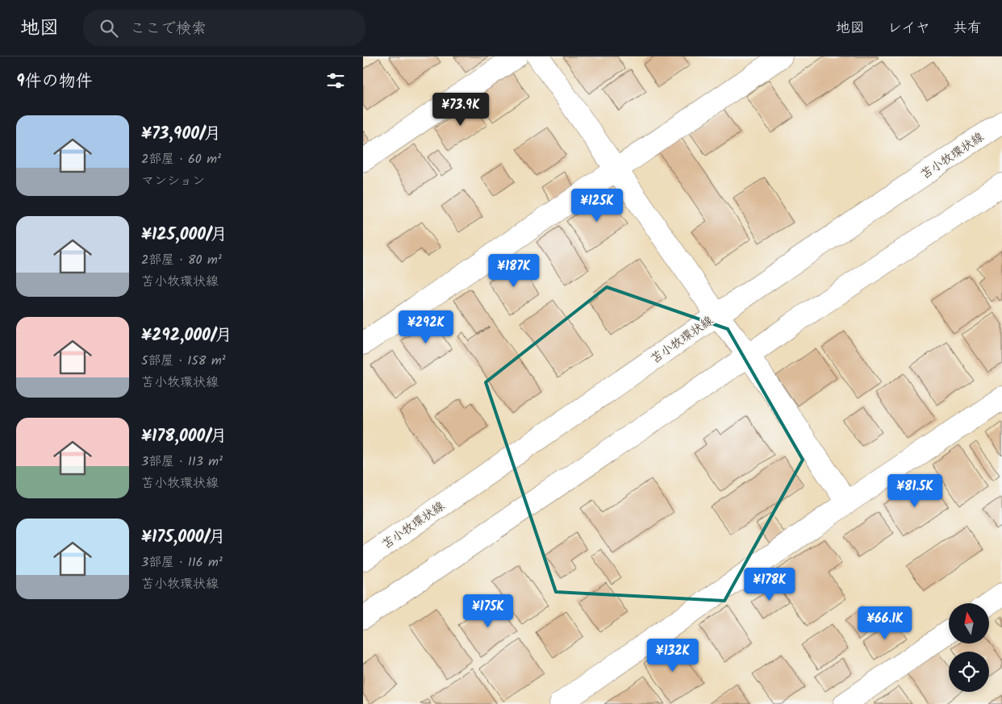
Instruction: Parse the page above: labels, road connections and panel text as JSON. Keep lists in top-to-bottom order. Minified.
{"streets":{"street":["苫小牧環状線"]},"north":"top","page":{"header":"地図","search":"ここで検索","nav":["地図","レイヤ","共有"],"heading":"9件の物件","price":["¥73.9K","¥125K","¥187K","¥292K","¥81.5K","¥178K","¥175K","¥66.1K","¥132K"],"list":[{"name":"¥73,900/月","note":"2部屋 · 60 m² · マンション"},{"name":"¥125,000/月","note":"2部屋 · 80 m² · 苫小牧環状線"},{"name":"¥292,000/月","note":"5部屋 · 158 m² · 苫小牧環状線"},{"name":"¥178,000/月","note":"3部屋 · 113 m² · 苫小牧環状線"},{"name":"¥175,000/月","note":"3部屋 · 116 m² · 苫小牧環状線"}]}}
